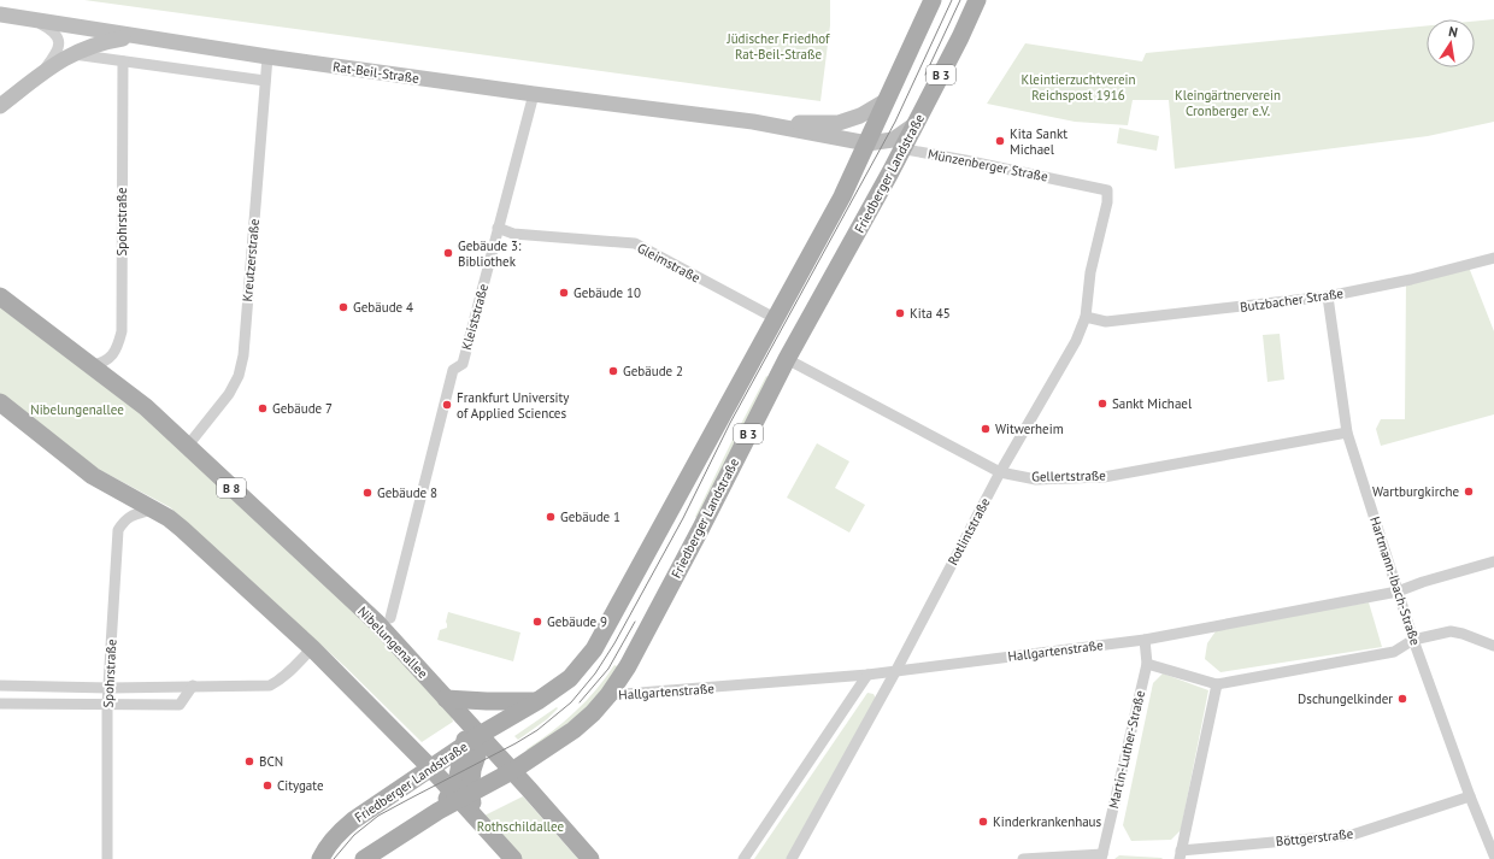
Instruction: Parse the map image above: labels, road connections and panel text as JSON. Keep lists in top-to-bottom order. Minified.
{"streets":{"main road":["Rat-Beil-Straße","B 3","Friedberger Landstraße","B 8","Nibelungenallee"],"street":["Münzenberger Straße","Spohrstraße","Kreutzerstraße","Gleimstraße","Butzbacher Straße","Kleiststraße","Gellertstraße","Rotlintstraße","Hartmann-Ibach-Straße","Hallgartenstraße","Martin-Luther-Straße","Böttgerstraße"]},"crossings":[["Rat-Beil-Straße","Münzenberger Straße"],["Rat-Beil-Straße","Friedberger Landstraße"],["Rat-Beil-Straße","Kreutzerstraße"],["Rat-Beil-Straße","Kleiststraße"],["Münzenberger Straße","Friedberger Landstraße"],["Münzenberger Straße","Rotlintstraße"],["Friedberger Landstraße","Gleimstraße"],["Friedberger Landstraße","Gellertstraße"],["Friedberger Landstraße","B 8"],["Friedberger Landstraße","Nibelungenallee"],["Friedberger Landstraße","Hallgartenstraße"],["Spohrstraße","Nibelungenallee"],["Kreutzerstraße","Nibelungenallee"],["Gleimstraße","Kleiststraße"],["Butzbacher Straße","Rotlintstraße"],["Butzbacher Straße","Hartmann-Ibach-Straße"],["Gellertstraße","Rotlintstraße"],["Gellertstraße","Hartmann-Ibach-Straße"],["B 8","Nibelungenallee"],["Rotlintstraße","Hallgartenstraße"],["Hartmann-Ibach-Straße","Hallgartenstraße"],["Hartmann-Ibach-Straße","Böttgerstraße"],["Hallgartenstraße","Martin-Luther-Straße"]],"parks":["Jüdischer Friedhof Rat-Beil-Straße","Kleintierzuchtverein Reichspost 1916","Kleingärtnerverein Cronberger e.V.","Nibelungenallee","Rothschildallee"],"places":["Kita Sankt Michael","Gebäude 3: Bibliothek","Gebäude 10","Gebäude 4","Kita 45","Gebäude 2","Sankt Michael","Frankfurt University of Applied Sciences","Gebäude 7","Witwerheim","Wartburgkirche","Gebäude 8","Gebäude 1","Gebäude 9","Dschungelkinder","BCN","Citygate","Kinderkrankenhaus"],"north":"top"}
